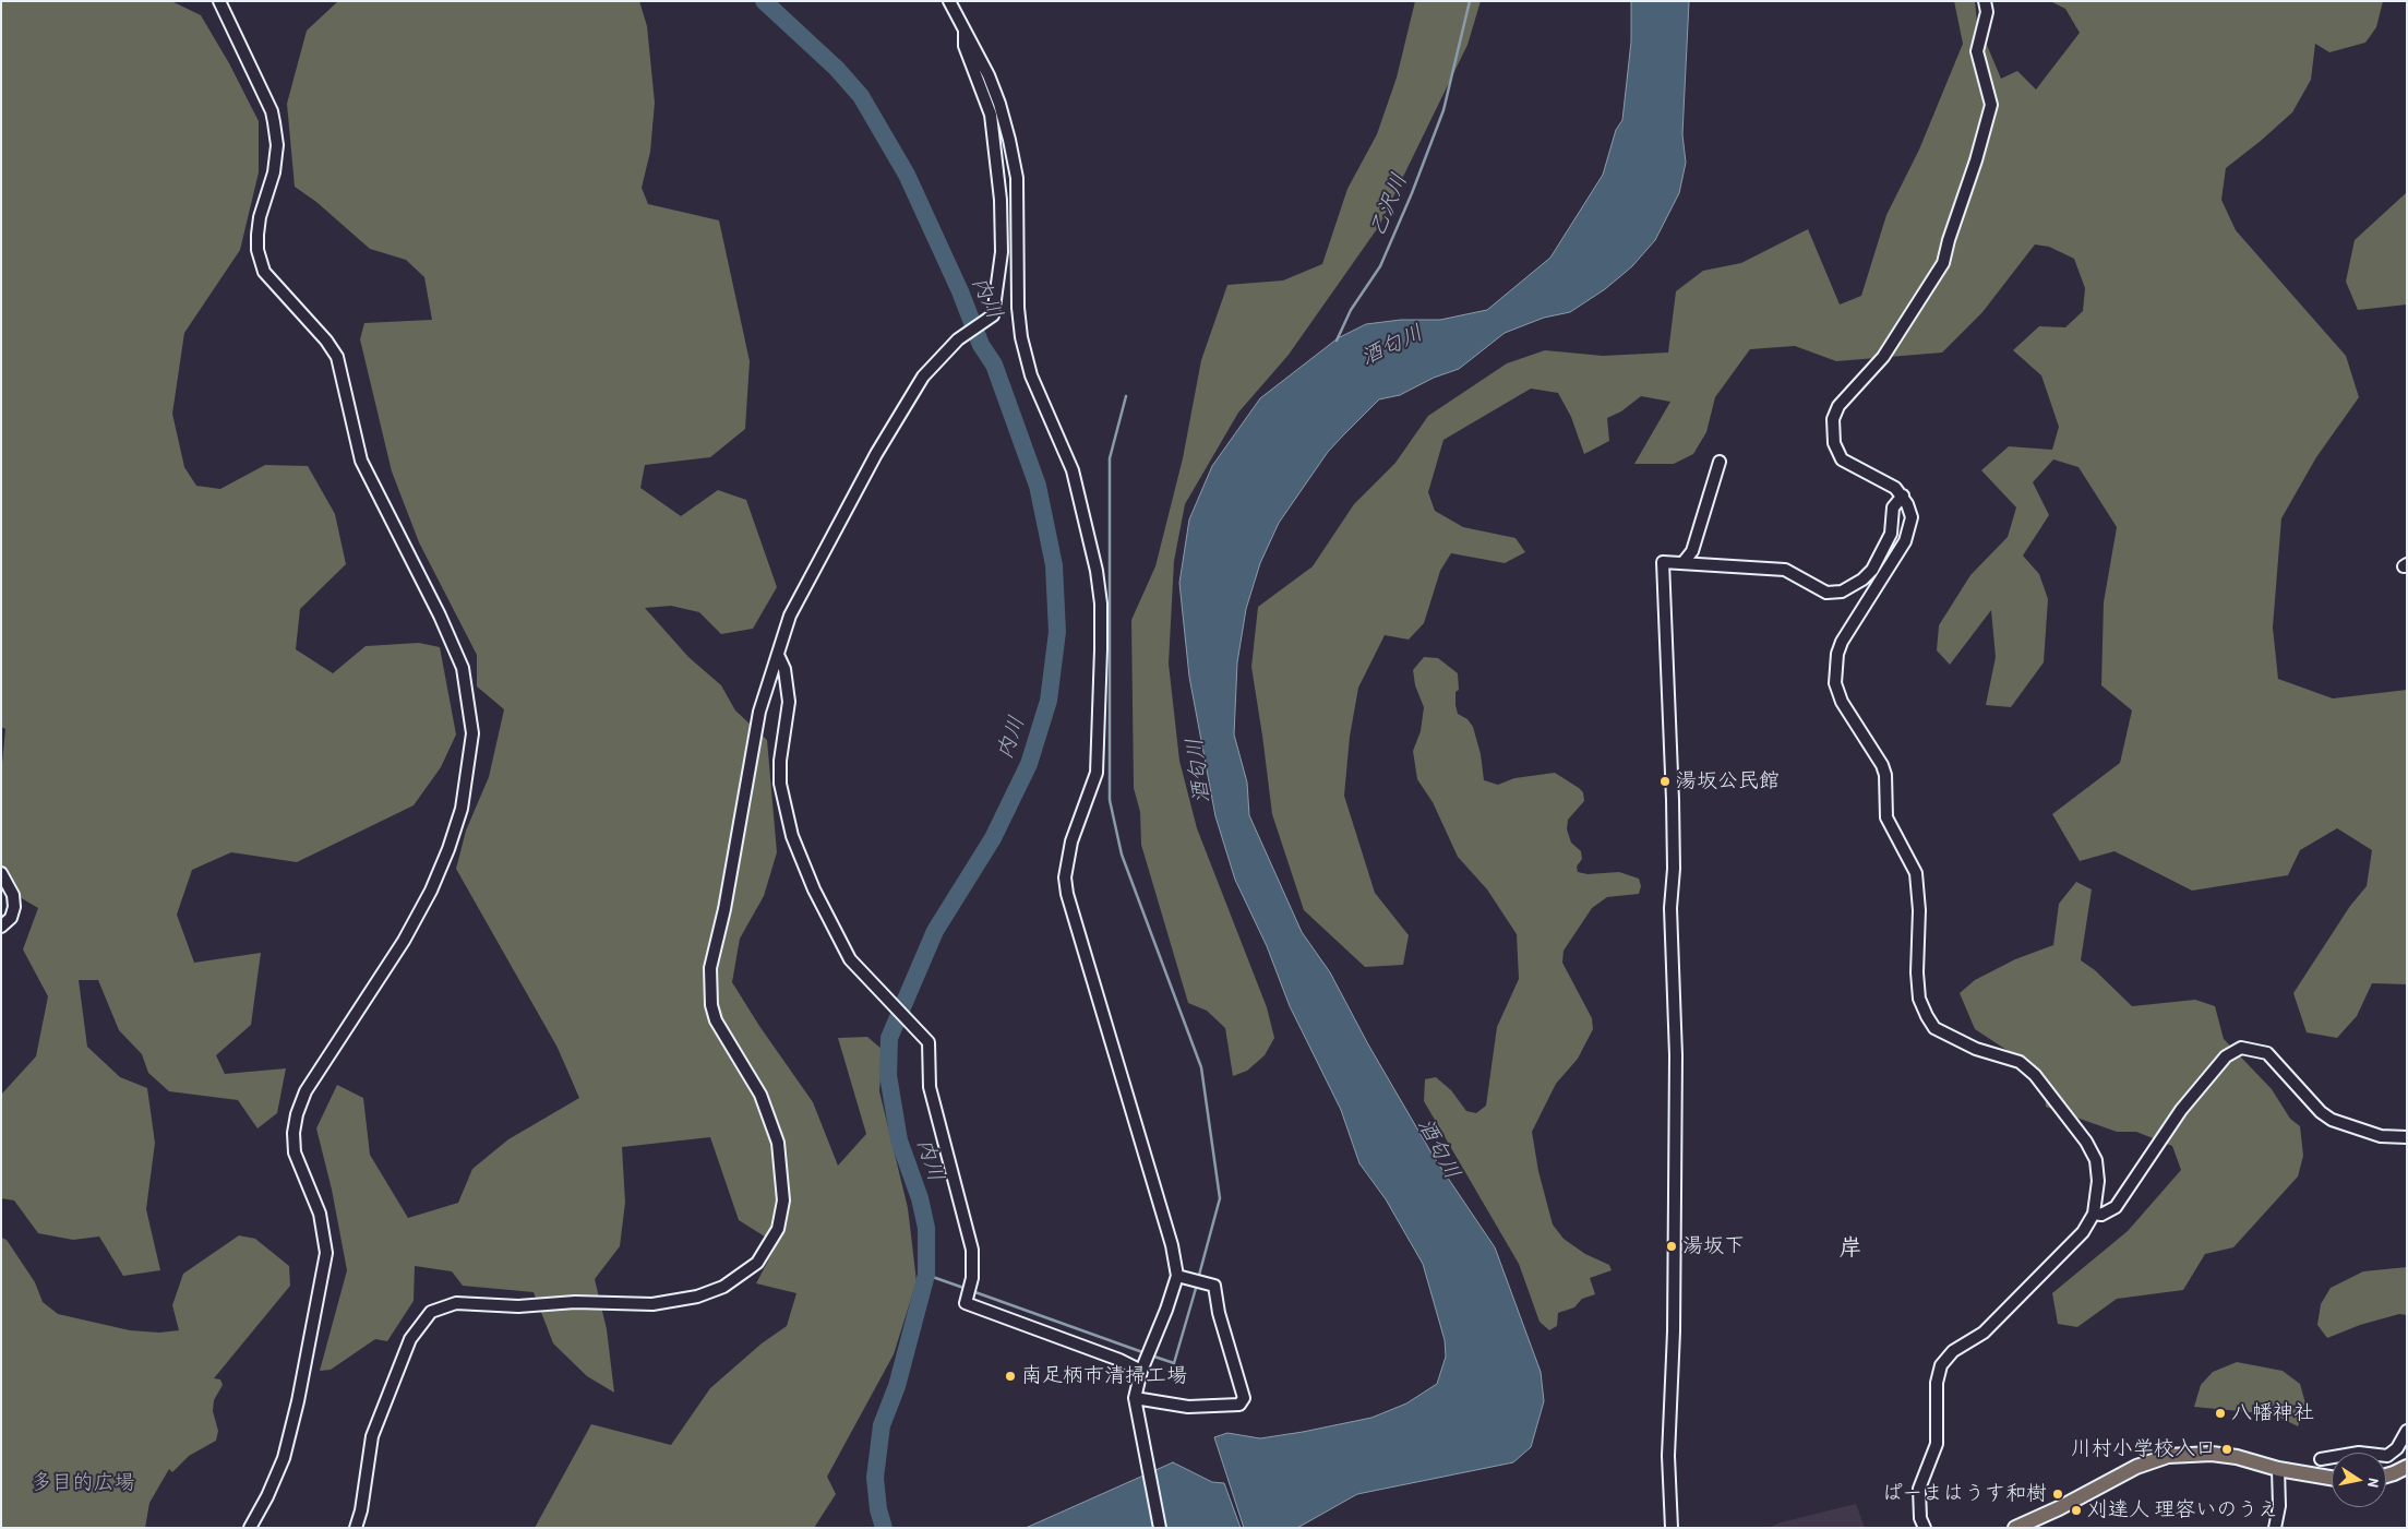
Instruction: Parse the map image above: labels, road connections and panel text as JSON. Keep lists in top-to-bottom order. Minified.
{"districts":["岸"],"water":["乙沢川","内川","酒匂川"],"parks":["多目的広場"],"places":["湯坂公民館","湯坂下","南足柄市清掃工場","八幡神社","川村小学校入口","ぱーまはうす和樹","刈達人 理容いのうえ"],"north":"right"}
